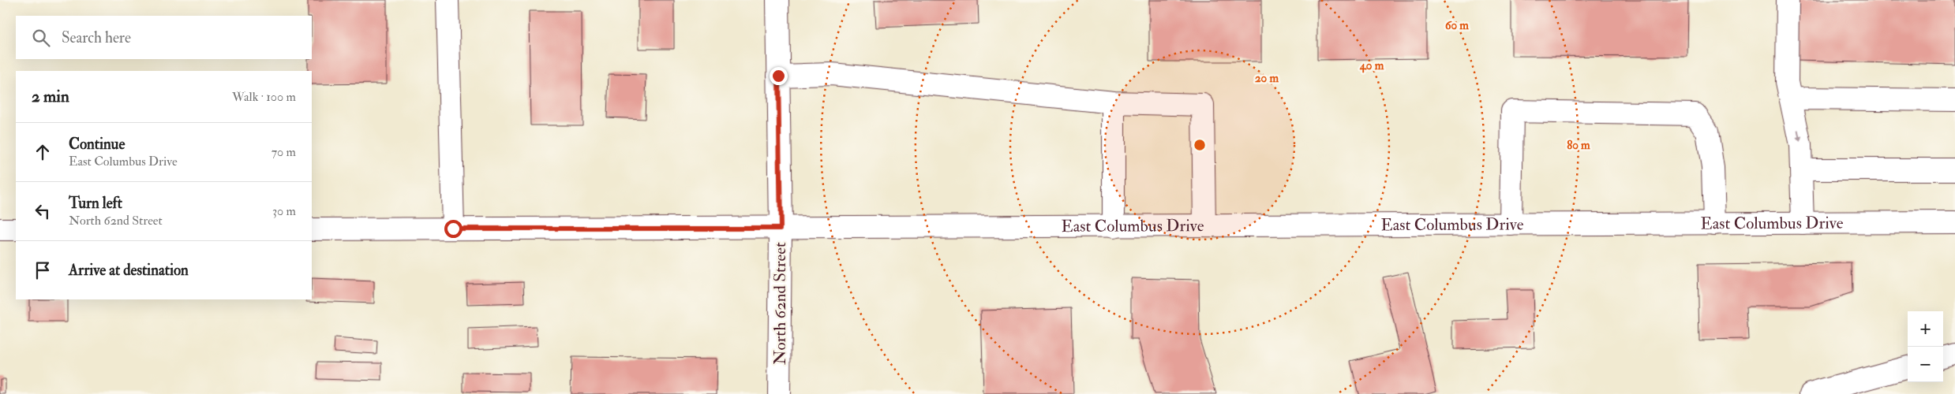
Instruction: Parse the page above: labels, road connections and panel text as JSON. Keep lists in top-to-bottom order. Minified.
{"streets":{"main road":["East Columbus Drive","North 62nd Street"]},"crossings":[["East Columbus Drive","North 62nd Street"]],"page":{"search":"Search here","heading":["2 min","Walk · 100 m"],"list":[["Continue","East Columbus Drive","70 m"],["Turn left","North 62nd Street","30 m"],"Arrive at destination"],"map_buttons":["+","−"]},"rings":["60 m","40 m","20 m","80 m"]}
